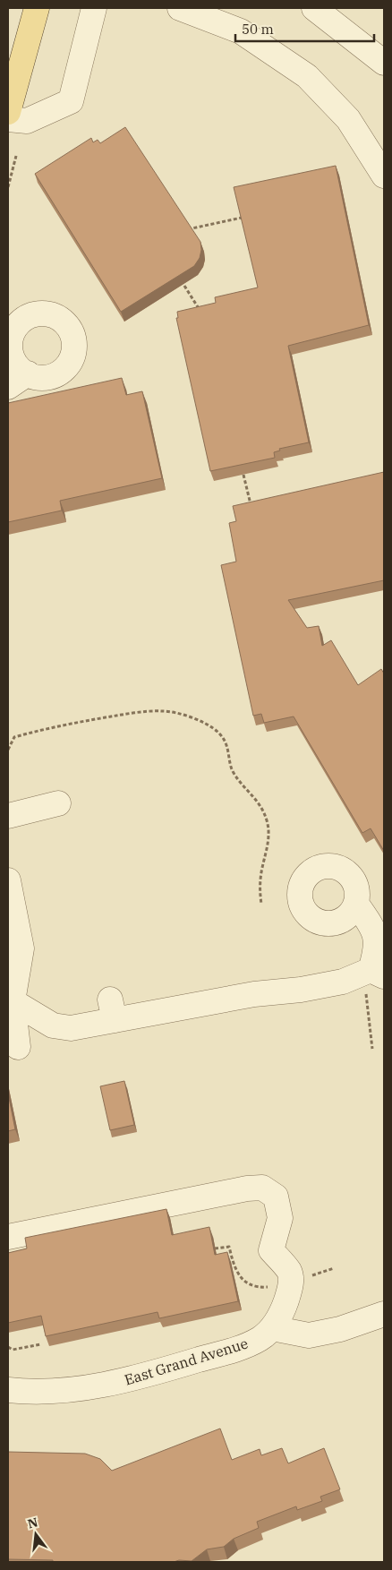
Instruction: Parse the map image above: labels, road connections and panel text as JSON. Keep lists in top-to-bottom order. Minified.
{"streets":{"street":["East Grand Avenue"]},"scale_bar":"50 m","north":"top"}
